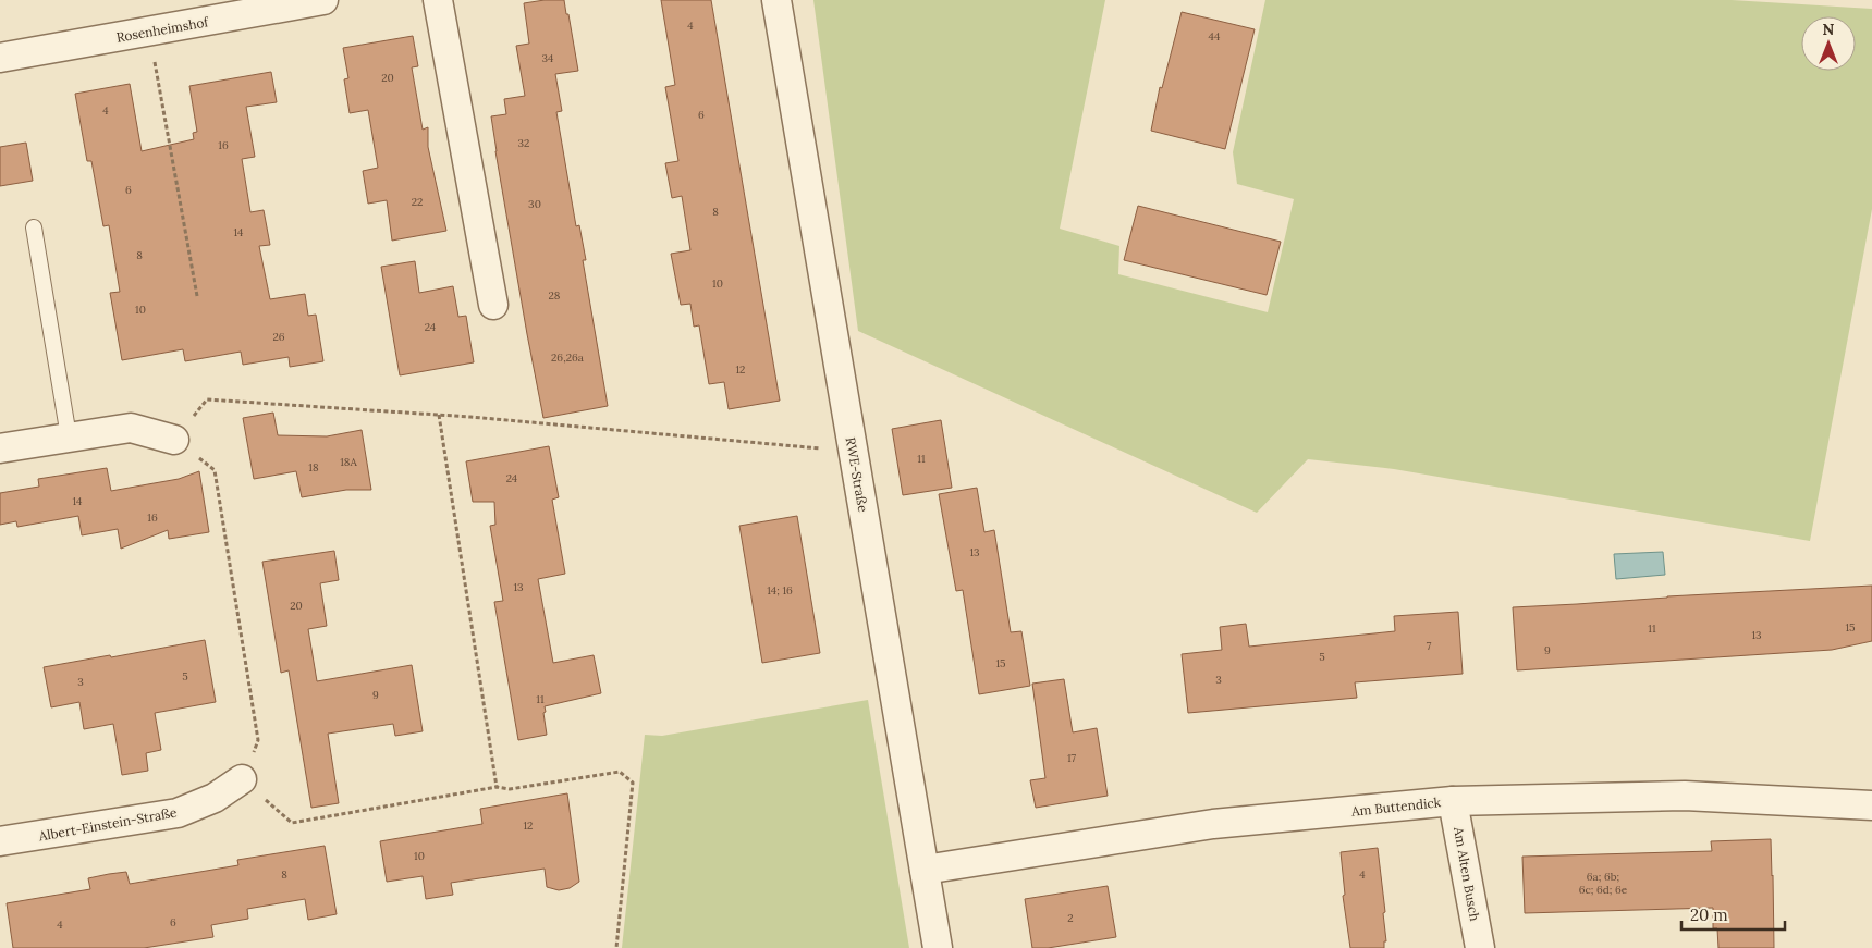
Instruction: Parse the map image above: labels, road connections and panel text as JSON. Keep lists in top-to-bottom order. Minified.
{"streets":{"street":["Rosenheimshof","RWE-Straße","Am Buttendick","Albert-Einstein-Straße","Am Alten Busch"]},"crossings":[["RWE-Straße","Am Buttendick"],["Am Buttendick","Am Alten Busch"]],"house_numbers":["4","44","34","20","4","6","32","16","6","22","30","8","14","8","10","28","10","24","26","26,26a","12","11","18A","18","24","14","16","13","13","14; 16","20","15","11","13","7","9","5","15","5","3","3","9","11","17","12","10","8","4","6a; 6b; 6c; 6d; 6e","2","6","4"],"scale_bar":"20 m","north":"top"}
